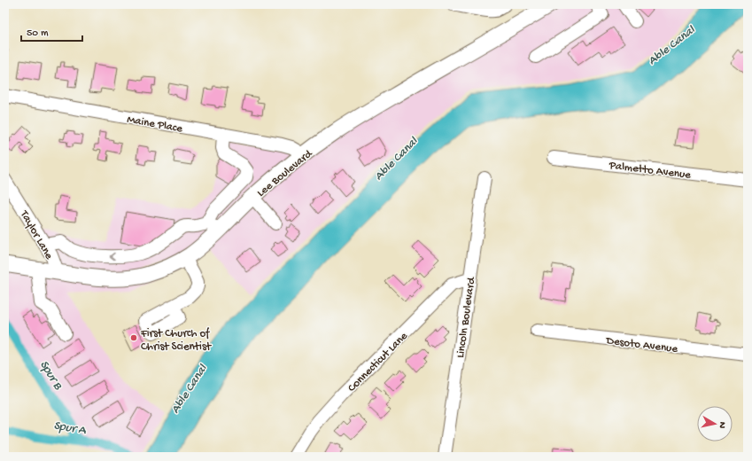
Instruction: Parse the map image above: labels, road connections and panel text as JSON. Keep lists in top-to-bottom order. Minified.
{"streets":{"main road":["Lee Boulevard"],"street":["Maine Place","Palmetto Avenue","Taylor Lane","Lincoln Boulevard","Desoto Avenue","Connecticut Lane"]},"crossings":[["Maine Place","Lee Boulevard"],["Lee Boulevard","Taylor Lane"],["Lincoln Boulevard","Connecticut Lane"]],"water":["Able Canal","Spur B","Spur A"],"places":["First Church of Christ Scientist"],"scale_bar":"50 m","north":"right"}
